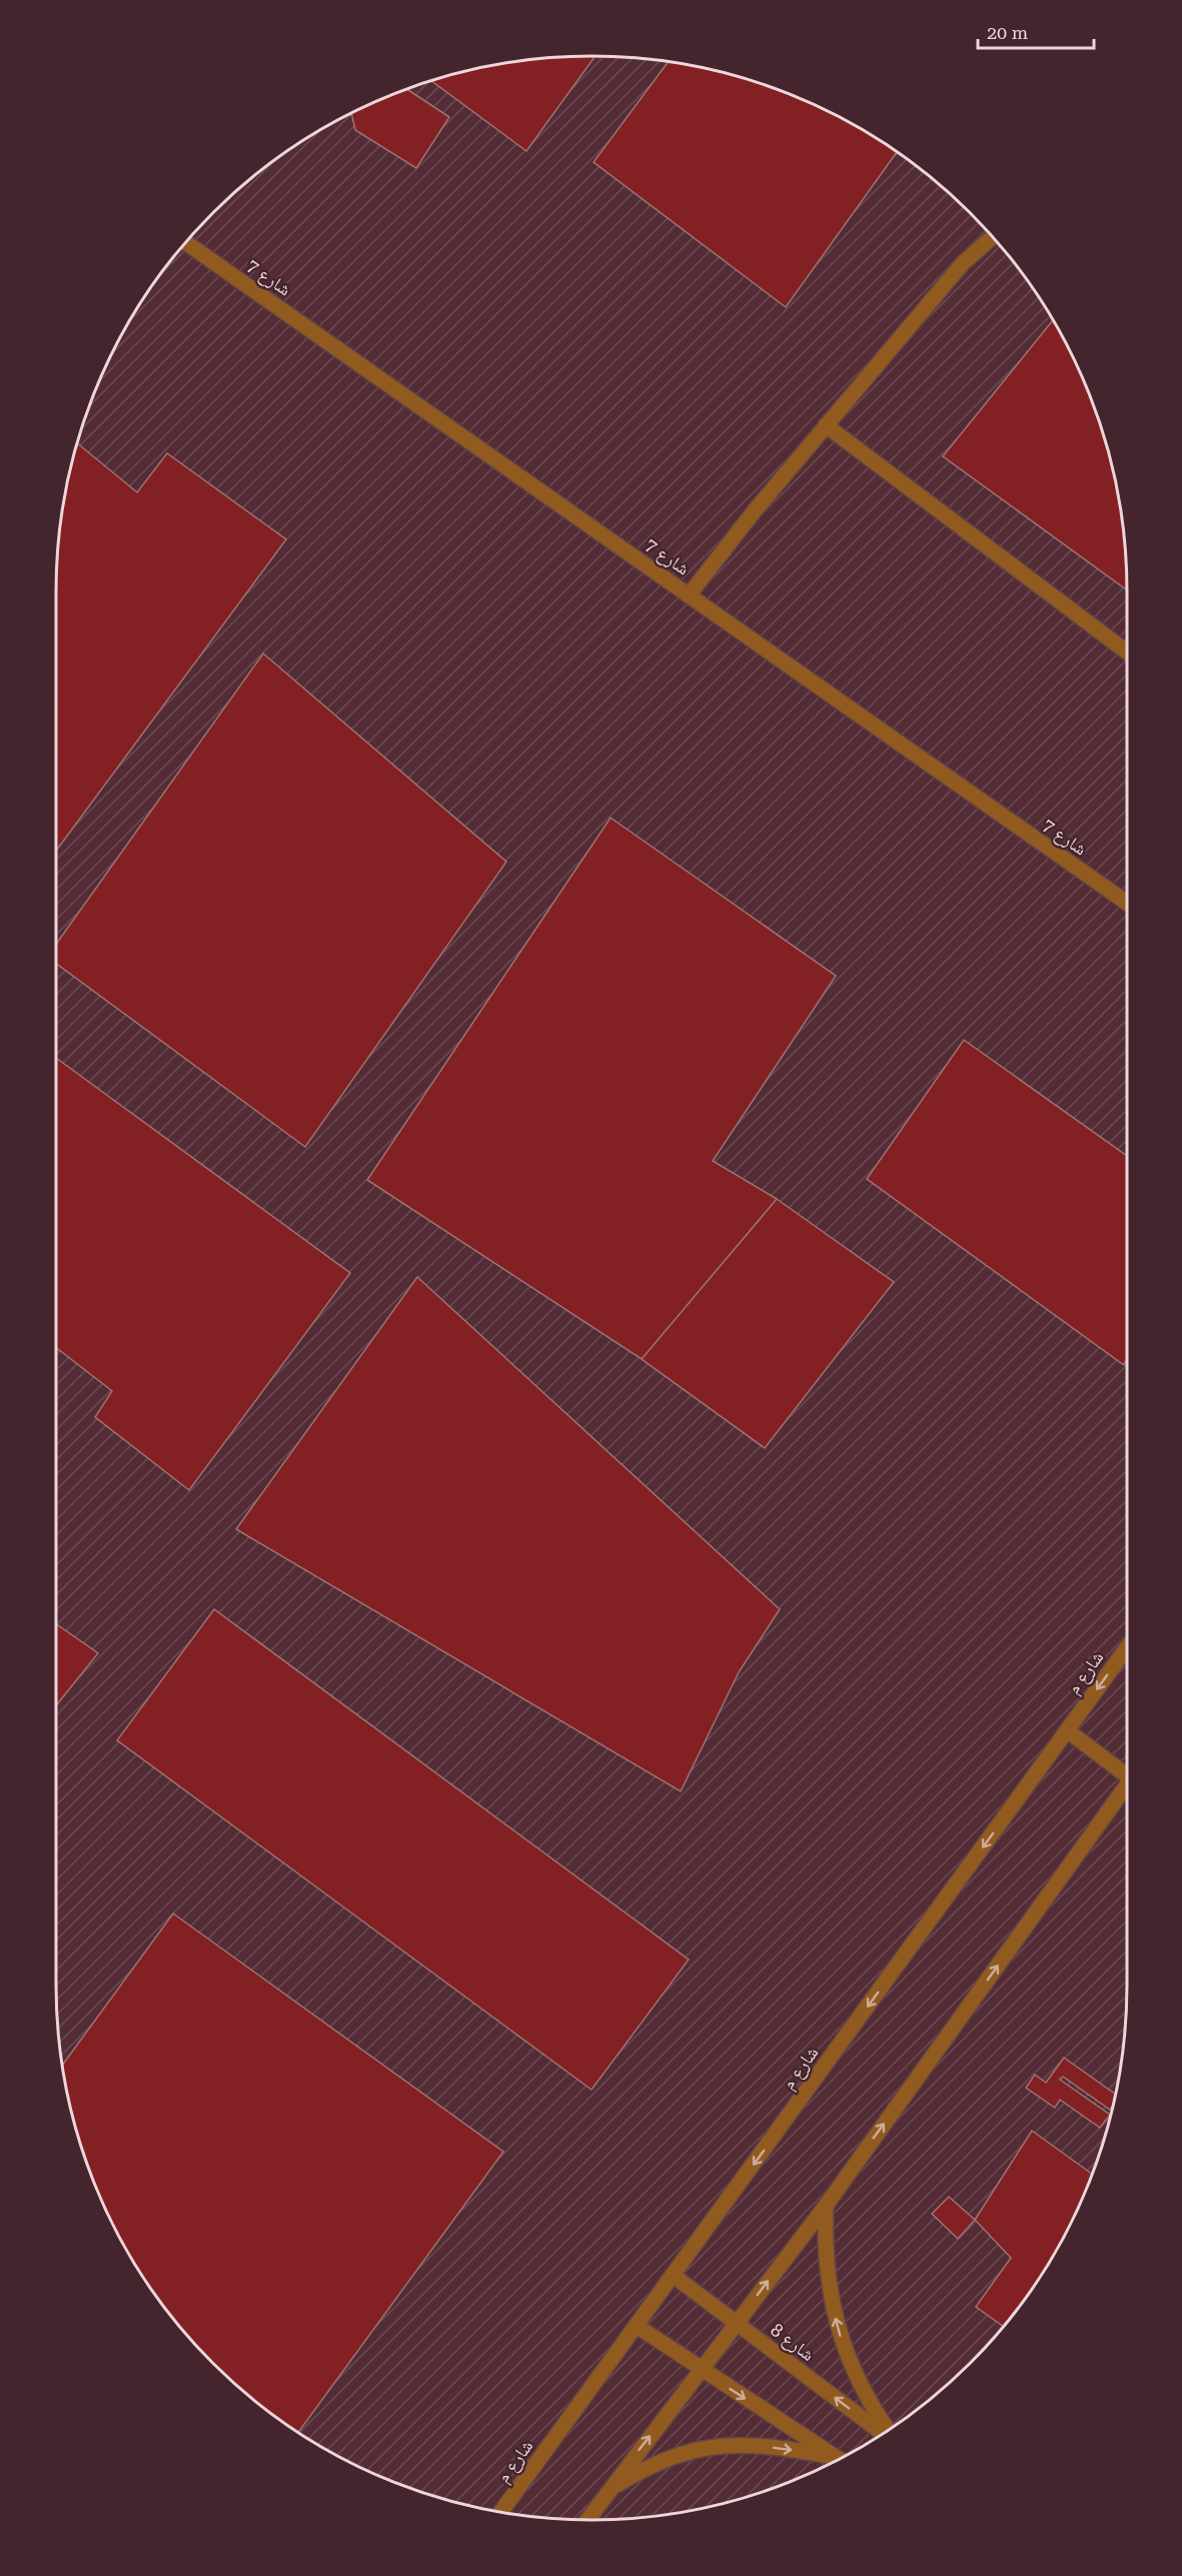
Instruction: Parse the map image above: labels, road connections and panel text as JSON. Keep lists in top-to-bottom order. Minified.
{"streets":{"street":["شارع 7","شارع م","شارع 8"]},"crossings":[["شارع م","شارع 8"]],"scale_bar":"20 m"}
